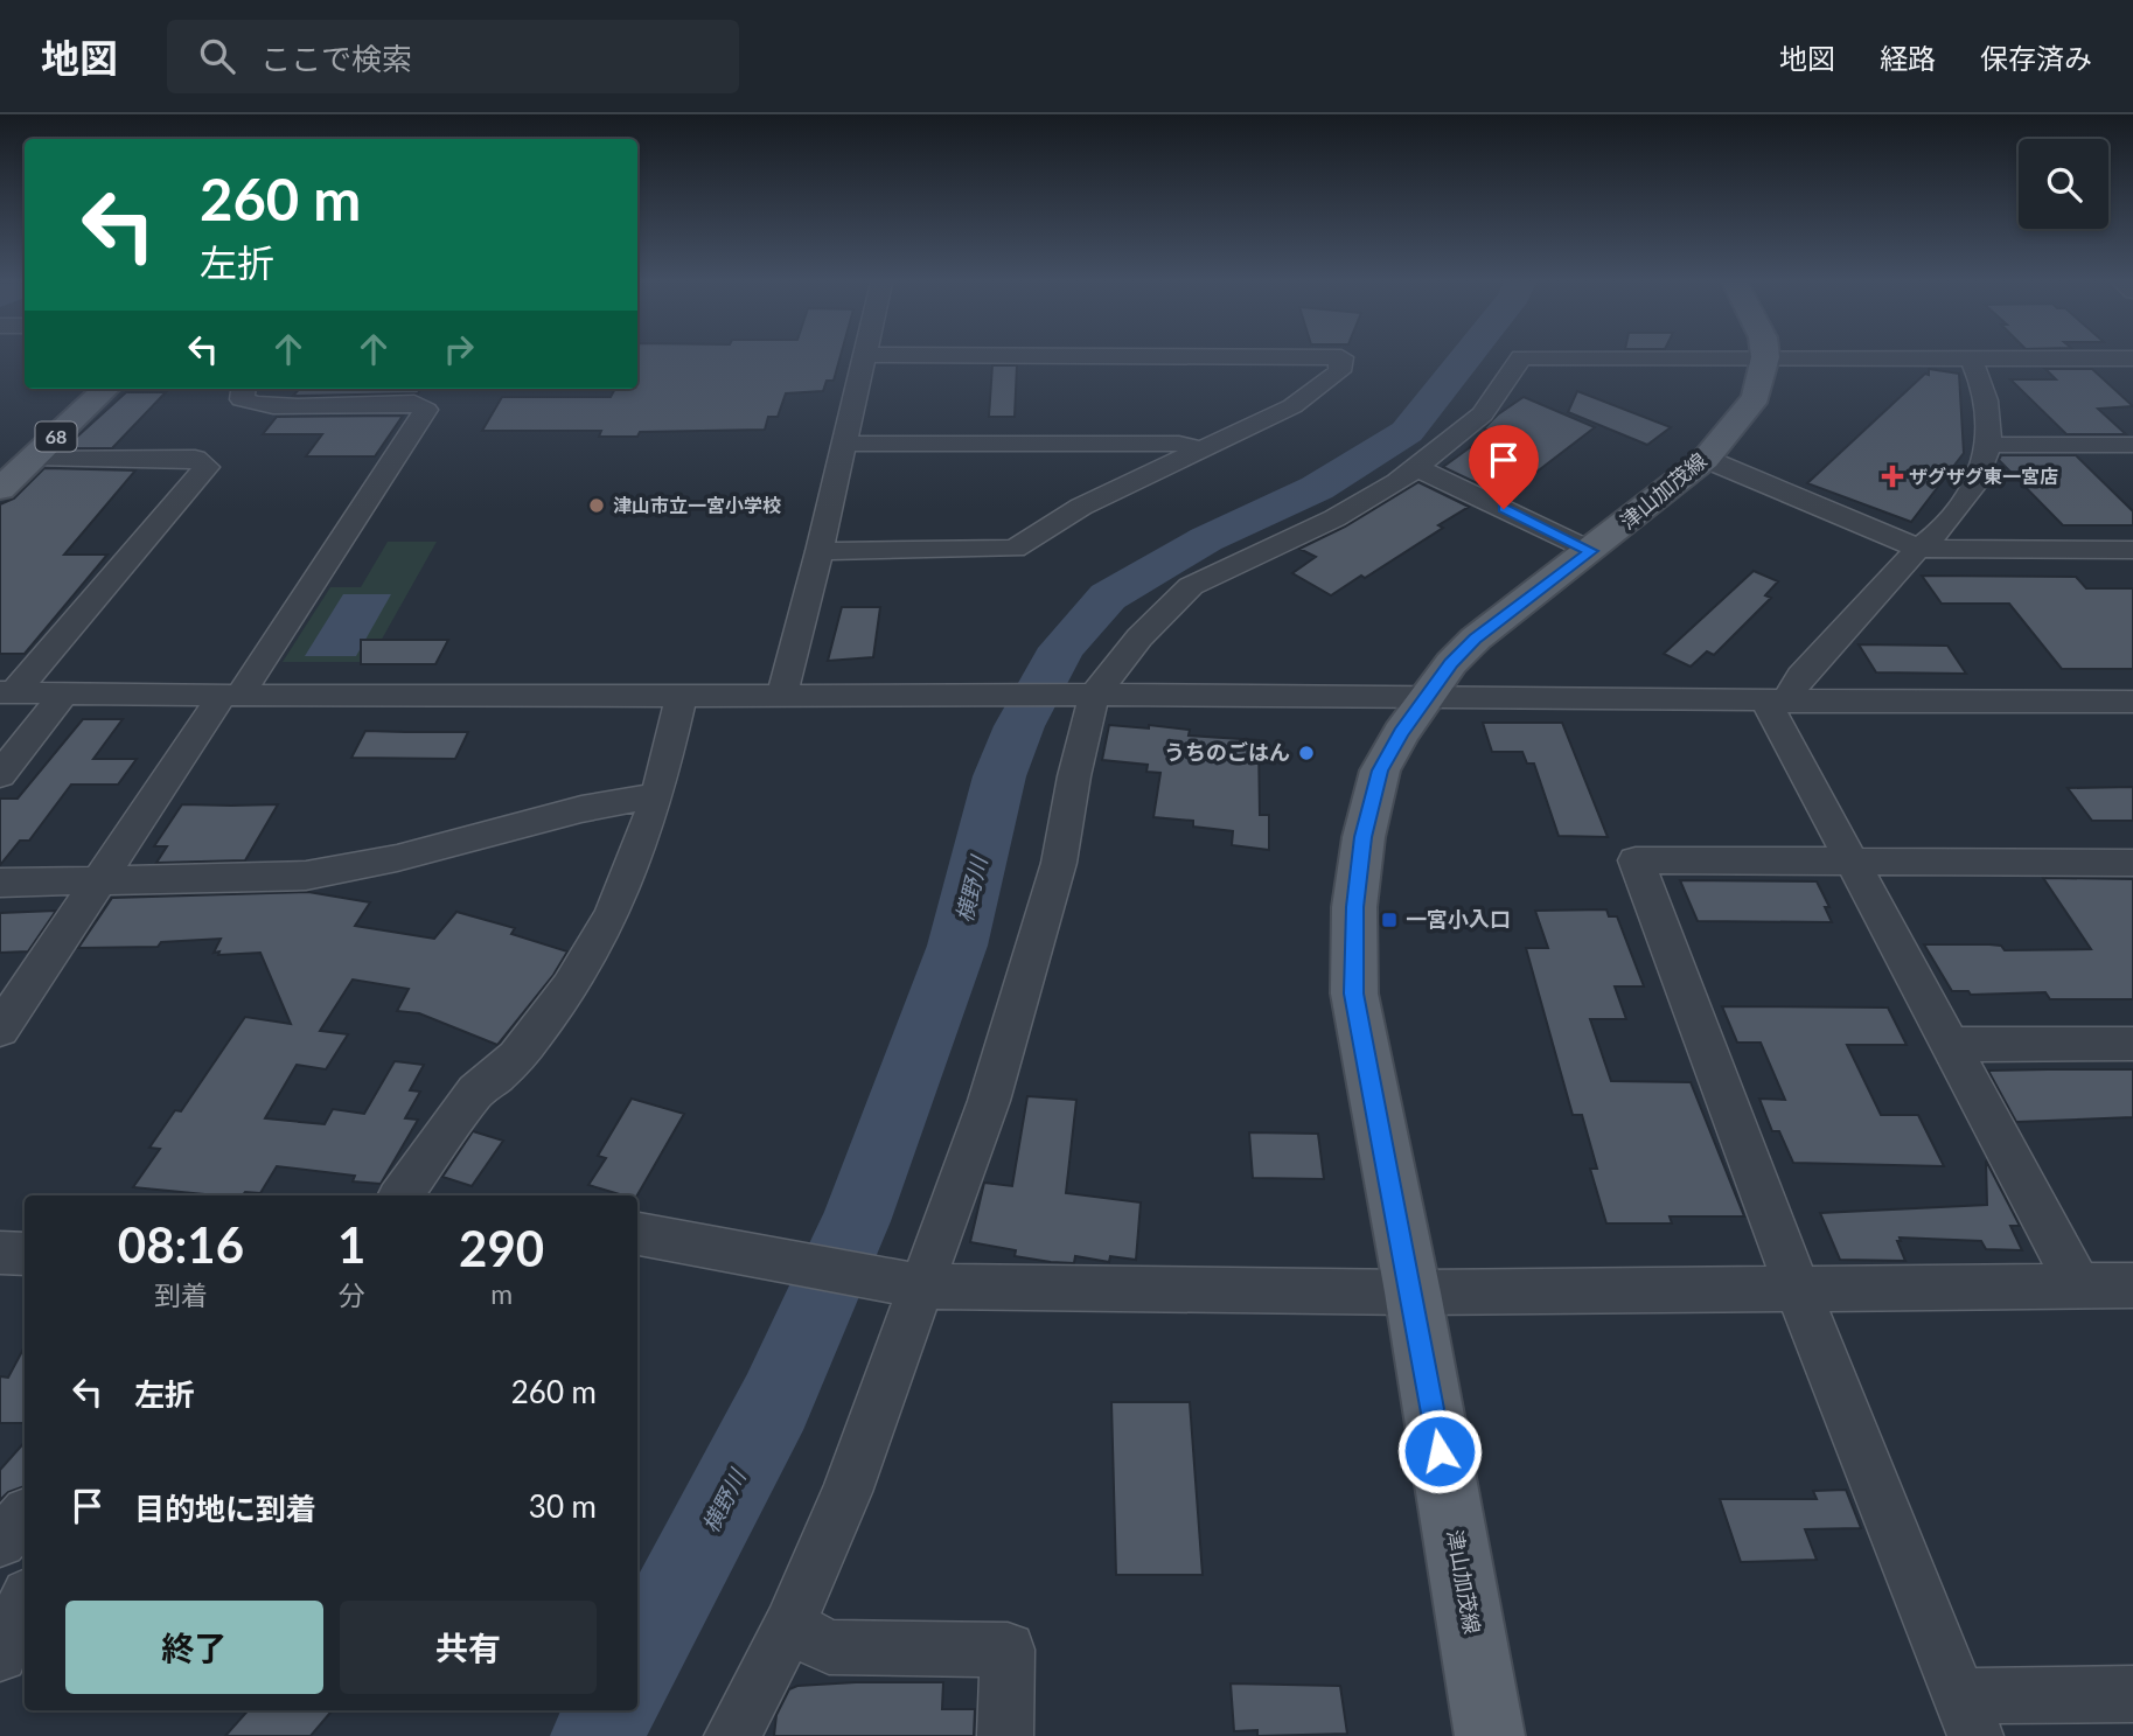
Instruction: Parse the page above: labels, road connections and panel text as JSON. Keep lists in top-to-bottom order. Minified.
{"streets":{"main road":["68","津山加茂線"]},"water":["横野川"],"places":{"health":["ザグザグ東一宮店"],"other":["津山市立一宮小学校","うちのごはん"],"transit":["一宮小入口"]},"page":{"header":"地図","search":"ここで検索","nav":["地図","経路","保存済み"],"turn":["260 m","左折"],"eta":["08:16","到着","1","分","290","m"],"list":[{"name":"左折","value":"260 m"},{"name":"目的地に到着","value":"30 m"}],"buttons":["終了","共有"]}}
